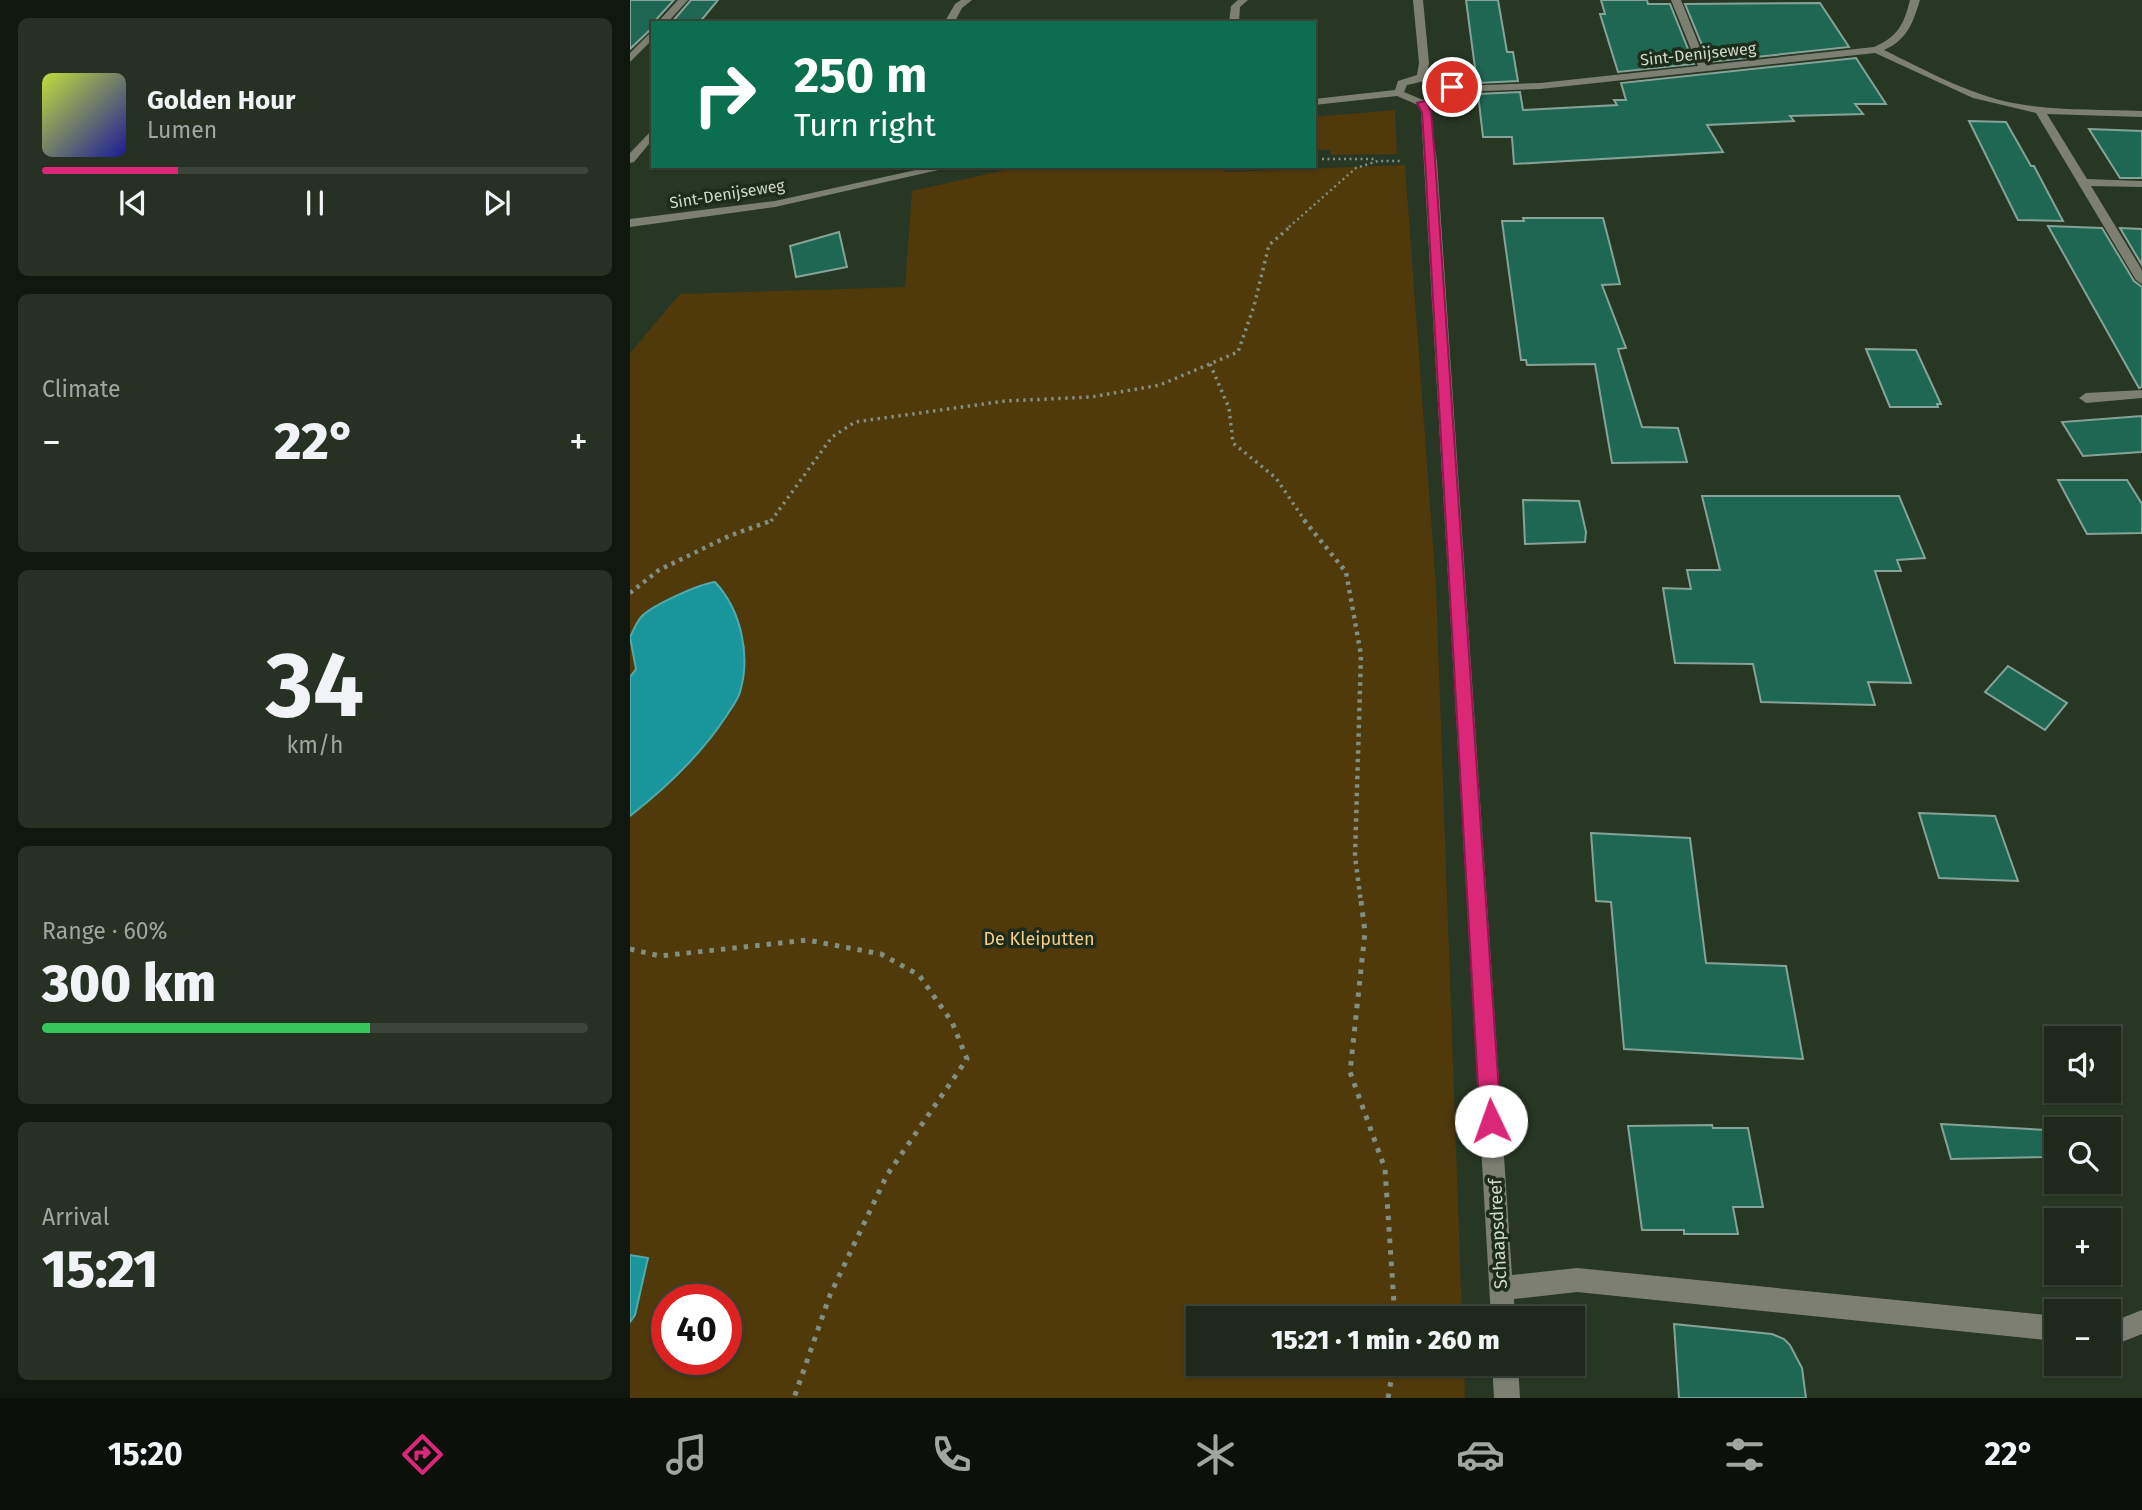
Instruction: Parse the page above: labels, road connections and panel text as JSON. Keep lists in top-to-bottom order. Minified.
{"streets":{"street":["Sint-Denijseweg","Schaapsdreef"]},"parks":["De Kleiputten"],"page":{"turn":["250 m","Turn right"],"song":["Golden Hour","Lumen"],"tile":["Climate",["34","km/h"],["Range · 60%","300 km"],["Arrival","15:21"]],"heat":["−","22°","+"],"map_buttons":["+","−"],"limit":"40","trip":"15:21 · 1 min · 260 m","tabs":["15:20","22°"]}}
